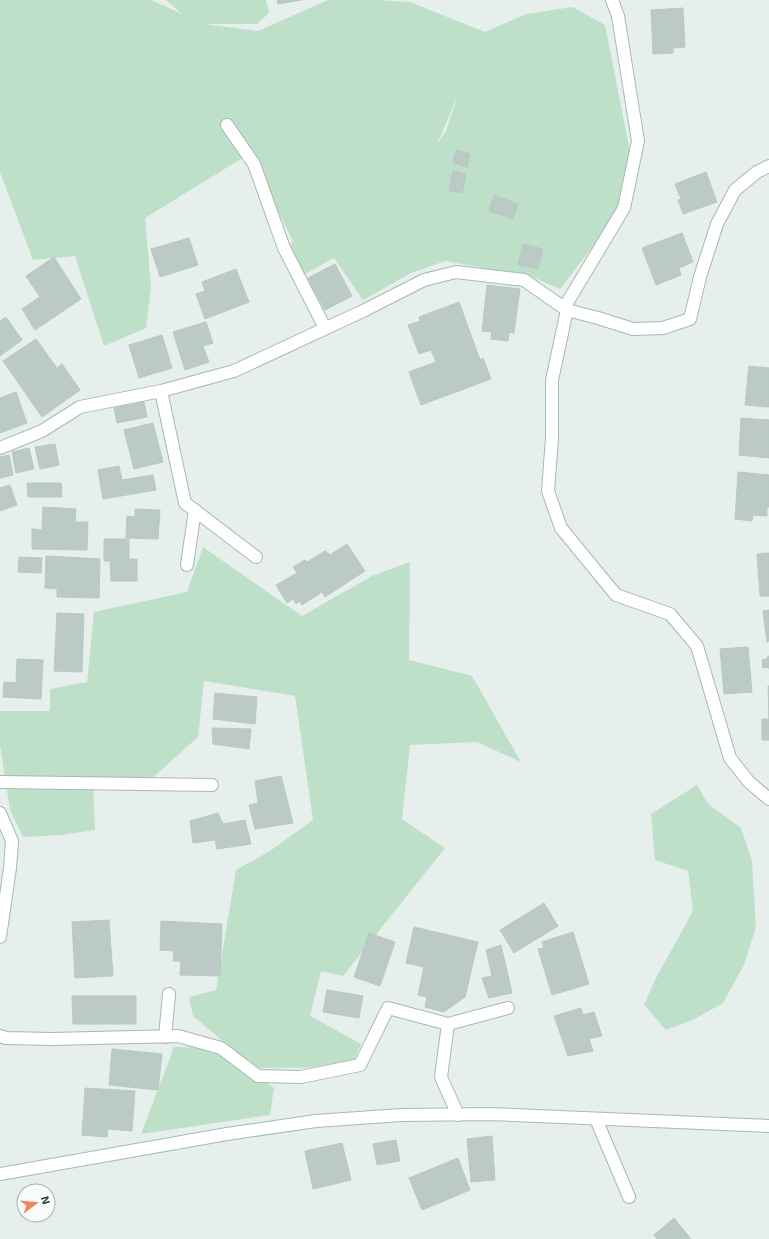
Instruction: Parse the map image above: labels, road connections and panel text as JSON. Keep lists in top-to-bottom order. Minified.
{"north":"right"}
